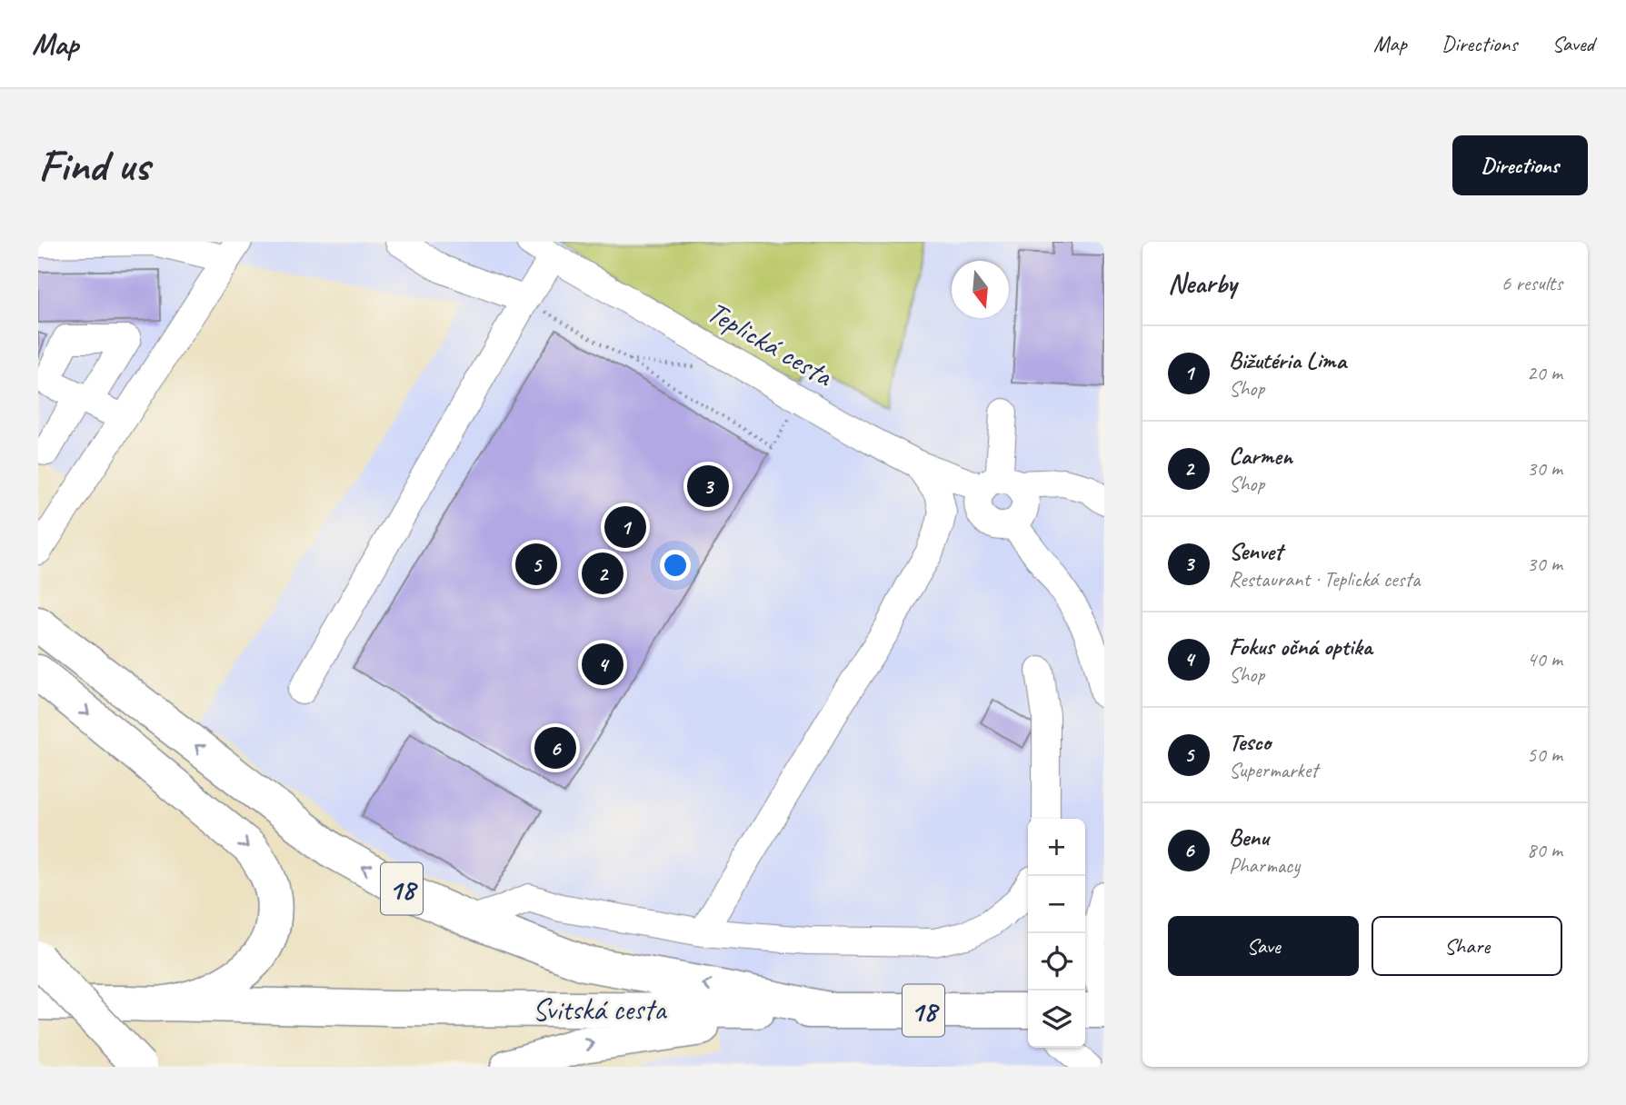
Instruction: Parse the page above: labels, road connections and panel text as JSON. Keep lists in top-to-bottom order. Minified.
{"streets":{"main road":["18","Svitská cesta"],"street":["Teplická cesta"]},"crossings":[["18","Svitská cesta"]],"north":"bottom","page":{"header":"Map","nav":["Map","Directions","Saved"],"buttons":["Directions",["Save","Share"]],"title":"Find us","heading":["Nearby","6 results"],"list":[{"mark":"1","name":"Bižutéria Lima","note":"Shop","value":"20 m"},{"mark":"2","name":"Carmen","note":"Shop","value":"30 m"},{"mark":"3","name":"Senvet","note":"Restaurant · Teplická cesta","value":"30 m"},{"mark":"4","name":"Fokus očná optika","note":"Shop","value":"40 m"},{"mark":"5","name":"Tesco","note":"Supermarket","value":"50 m"},{"mark":"6","name":"Benu","note":"Pharmacy","value":"80 m"}],"pins":["3","1","5","2","4","6"],"map_buttons":["+","−"]}}
